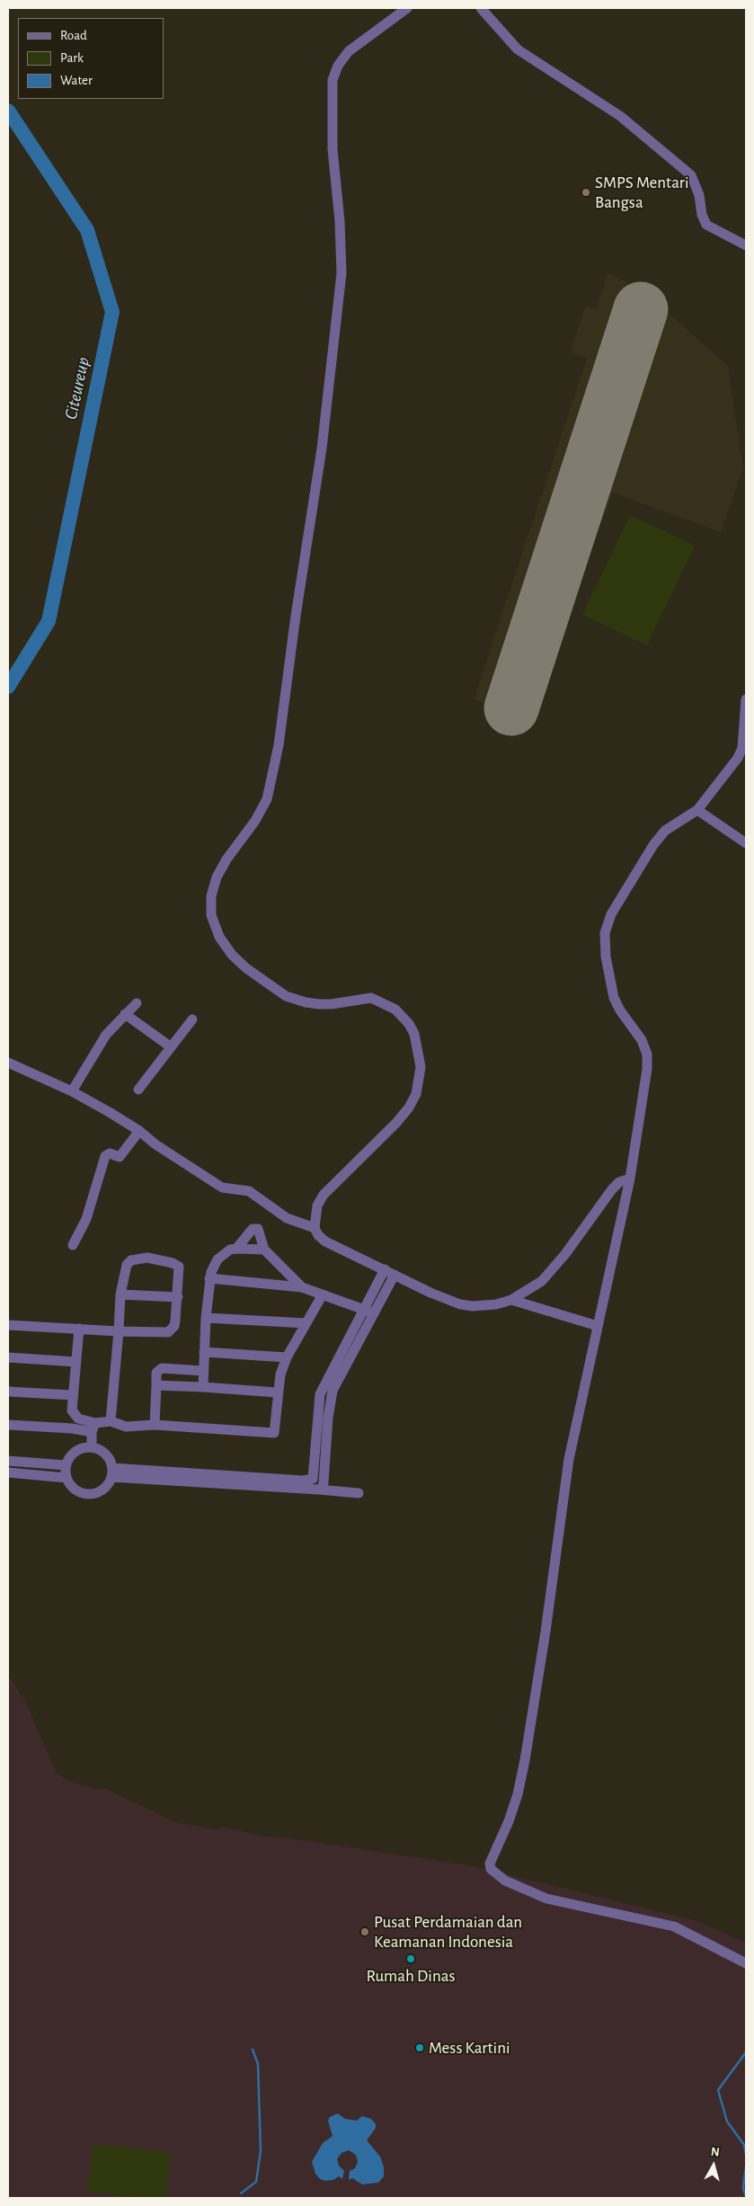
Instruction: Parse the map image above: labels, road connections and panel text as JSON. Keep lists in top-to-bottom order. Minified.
{"water":["Citeureup"],"places":["SMPS Mentari Bangsa","Pusat Perdamaian dan Keamanan Indonesia","Rumah Dinas","Mess Kartini"],"legend":["Road","Park","Water"],"north":"top"}
